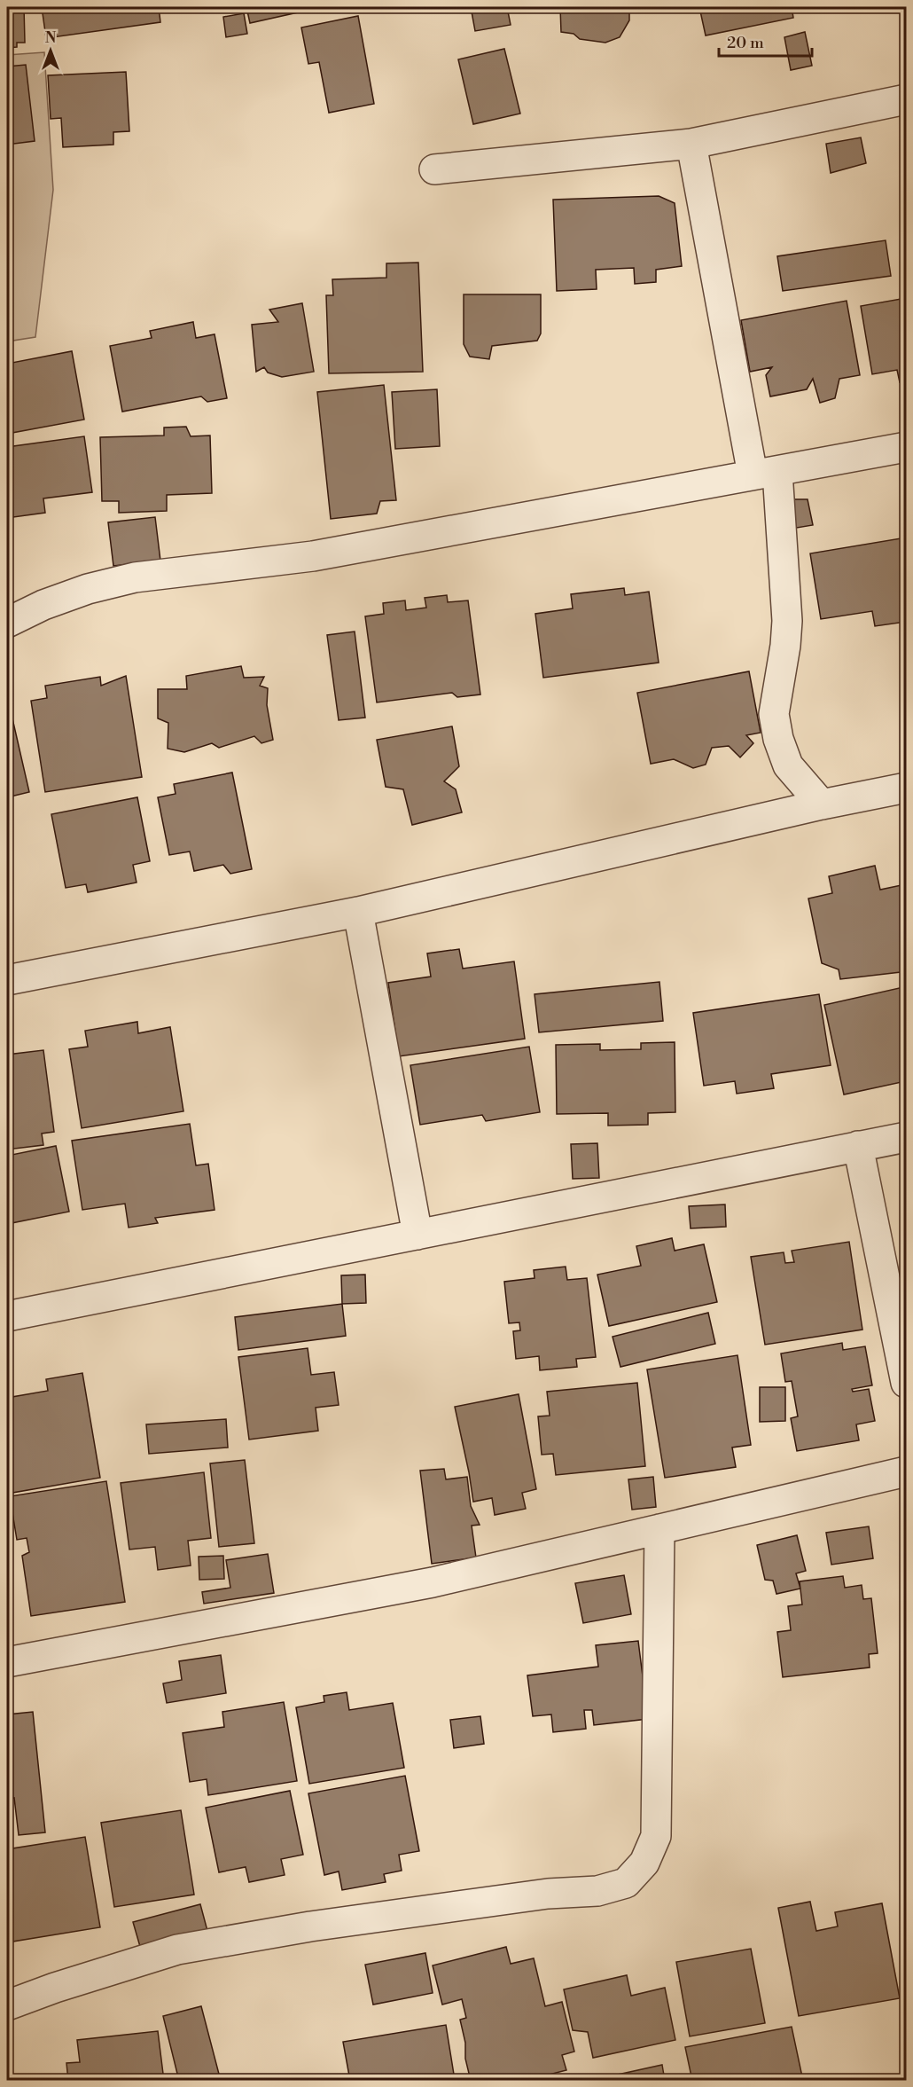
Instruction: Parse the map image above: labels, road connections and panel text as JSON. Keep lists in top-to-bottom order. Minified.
{"scale_bar":"20 m","north":"top"}
